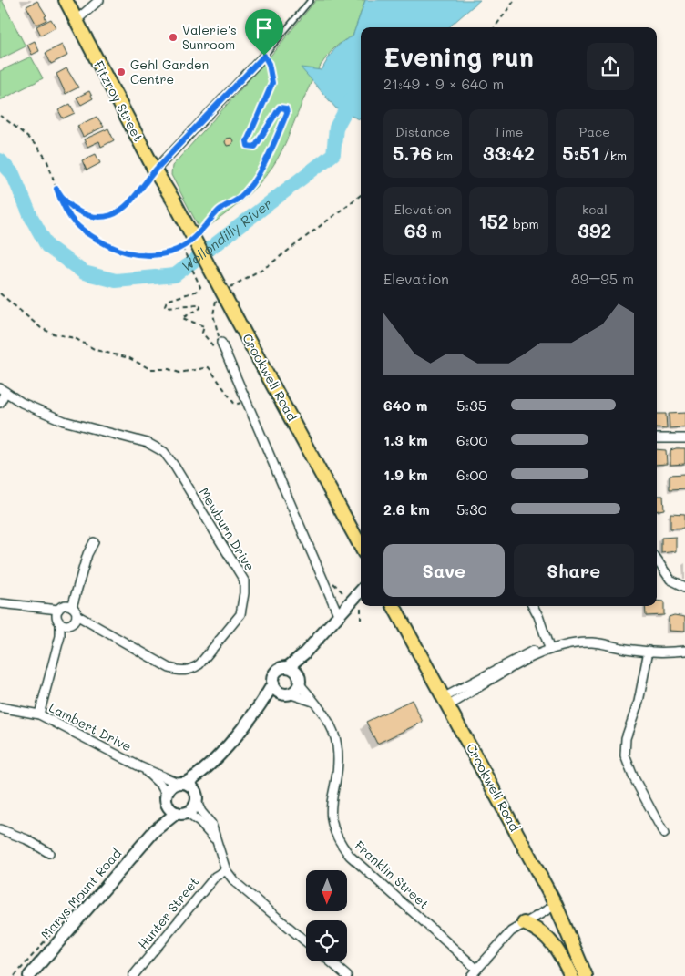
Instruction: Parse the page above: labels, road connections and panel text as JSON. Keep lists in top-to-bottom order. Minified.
{"streets":{"main road":["Fitzroy Street","Crookwell Road"],"street":["Mewburn Drive","Lambert Drive","Franklin Street","Marys Mount Road","Hunter Street"]},"crossings":[["Fitzroy Street","Crookwell Road"],["Lambert Drive","Marys Mount Road"]],"water":["Wollondilly River"],"places":["Valerie's Sunroom","Gehl Garden Centre"],"north":"bottom","page":{"heading":["Evening run","21:49 · 9 × 640 m"],"stats":[["Distance","5.76 km"],["Time","33:42"],["Pace","5:51 /km"],["Elevation","63 m"],["152 bpm"],["kcal","392"]],"chart":["Elevation","89–95 m"],"list":[{"name":"640 m","note":"5:35"},{"name":"1.3 km","note":"6:00"},{"name":"1.9 km","note":"6:00"},{"name":"2.6 km","note":"5:30"}],"buttons":["Save","Share"]}}
